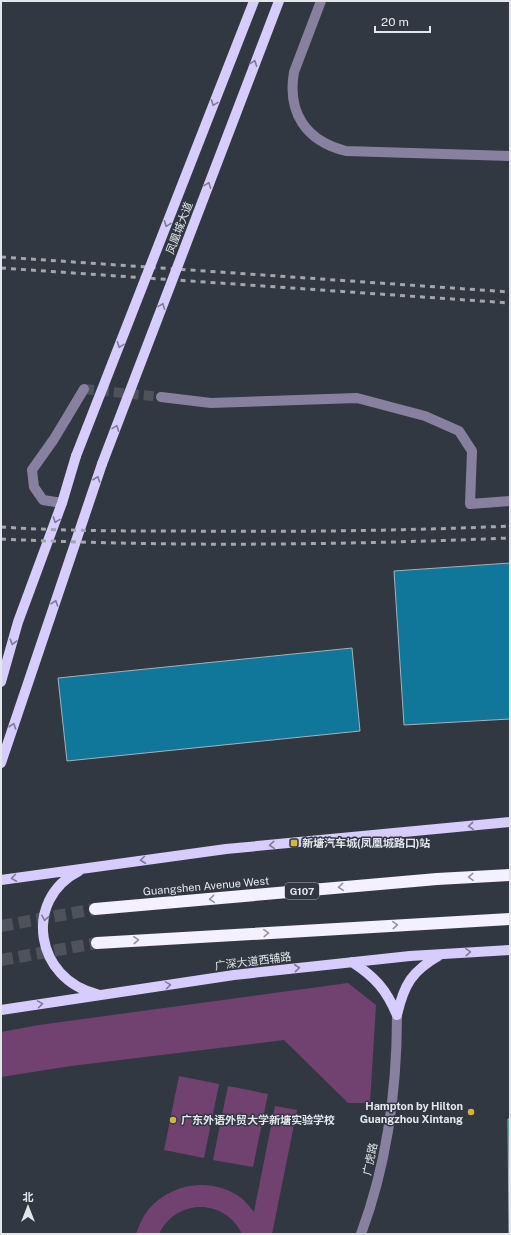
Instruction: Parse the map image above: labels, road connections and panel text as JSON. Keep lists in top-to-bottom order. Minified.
{"streets":{"highway":["Guangshen Avenue West","G107"],"main road":["凤凰城大道","广深大道西辅路"],"street":["广虎路"]},"one_way":["广深大道西辅路"],"places":{"transit":["新塘汽车城(凤凰城路口)站"],"other":["Hampton by Hilton Guangzhou Xintang","广东外语外贸大学新塘实验学校"]},"scale_bar":"20 m","north":"top"}
